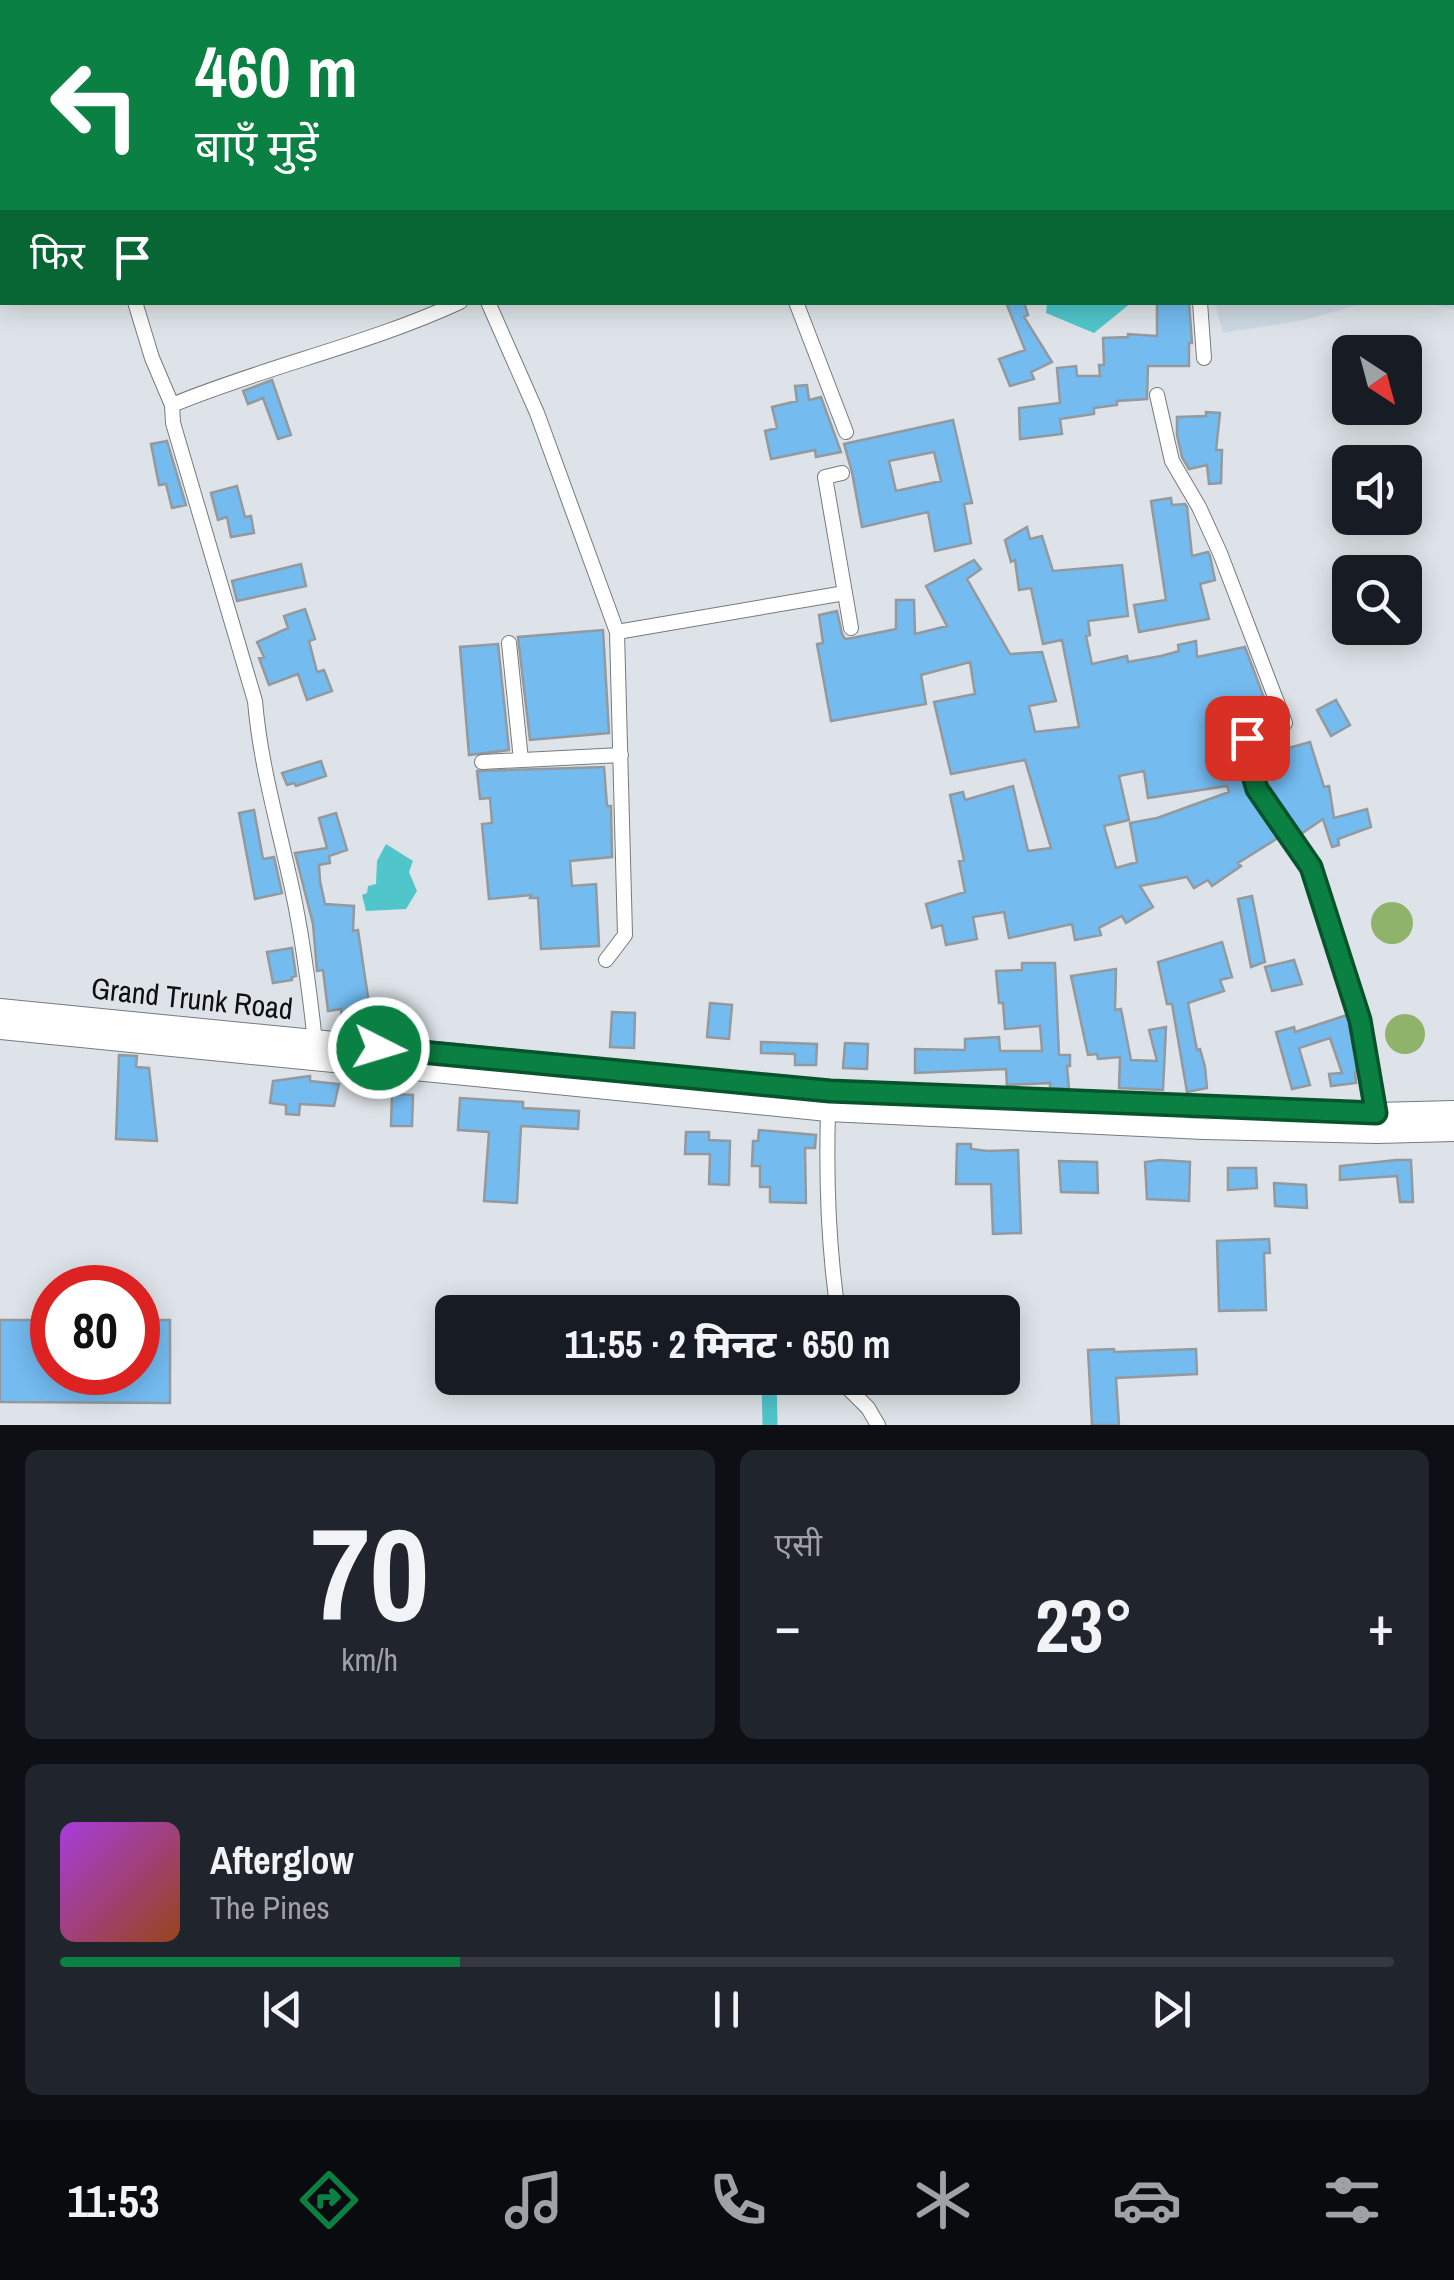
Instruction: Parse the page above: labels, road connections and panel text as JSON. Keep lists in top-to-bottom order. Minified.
{"streets":{"highway":["Grand Trunk Road"]},"north":"bottom right","page":{"turn":["460 m","बाएँ मुड़ें"],"then":"फिर","limit":"80","trip":"11:55 · 2 मिनट · 650 m","tile":[["70","km/h"],"एसी"],"heat":["−","23°","+"],"song":["Afterglow","The Pines"],"tabs":"11:53"}}
